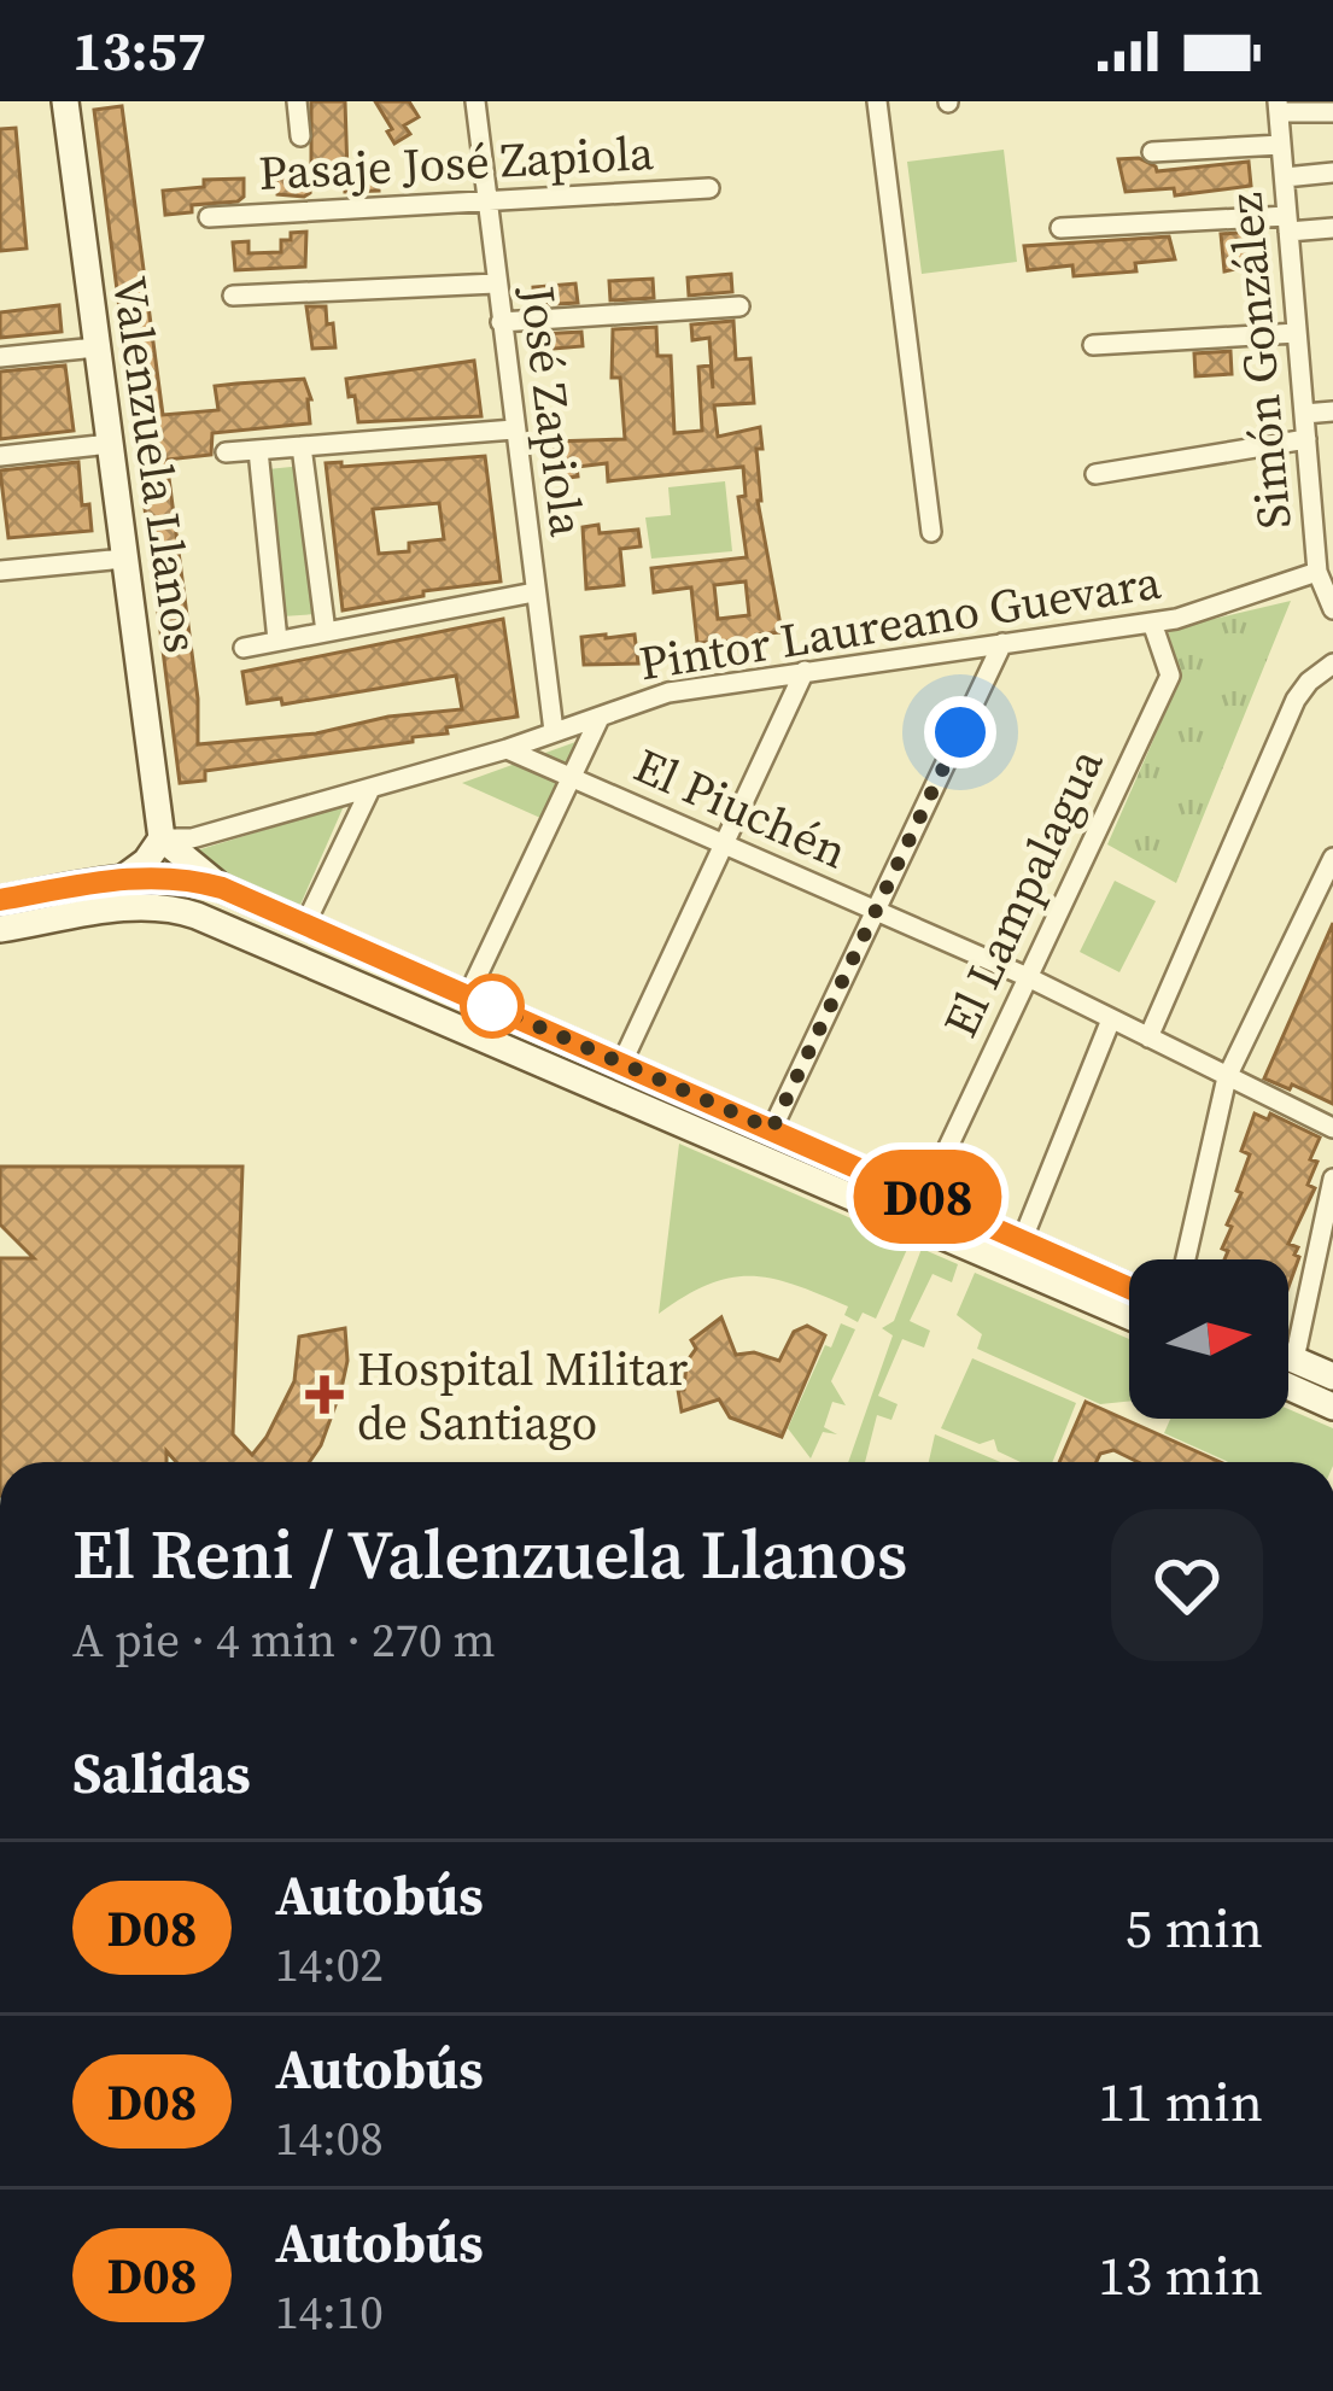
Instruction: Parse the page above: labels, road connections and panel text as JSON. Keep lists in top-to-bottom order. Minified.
{"streets":{"main road":["Valenzuela Llanos"],"street":["Pasaje José Zapiola","Simón González","José Zapiola","Pintor Laureano Guevara","El Piuchén","El Lampalagua"]},"crossings":[["Pasaje José Zapiola","José Zapiola"],["Simón González","Pintor Laureano Guevara"],["José Zapiola","Pintor Laureano Guevara"],["Valenzuela Llanos","Pintor Laureano Guevara"],["Pintor Laureano Guevara","El Piuchén"],["Pintor Laureano Guevara","El Lampalagua"],["El Piuchén","El Lampalagua"]],"places":{"health":["Hospital Militar de Santiago"]},"lines":["bus line D08"],"north":"right","page":{"status":"13:57","on_map":"D08","heading":[["El Reni / Valenzuela Llanos","A pie · 4 min · 270 m"],"Salidas"],"list":[{"mark":"D08","name":"Autobús","note":"14:02","value":"5 min"},{"mark":"D08","name":"Autobús","note":"14:08","value":"11 min"},{"mark":"D08","name":"Autobús","note":"14:10","value":"13 min"}]}}
